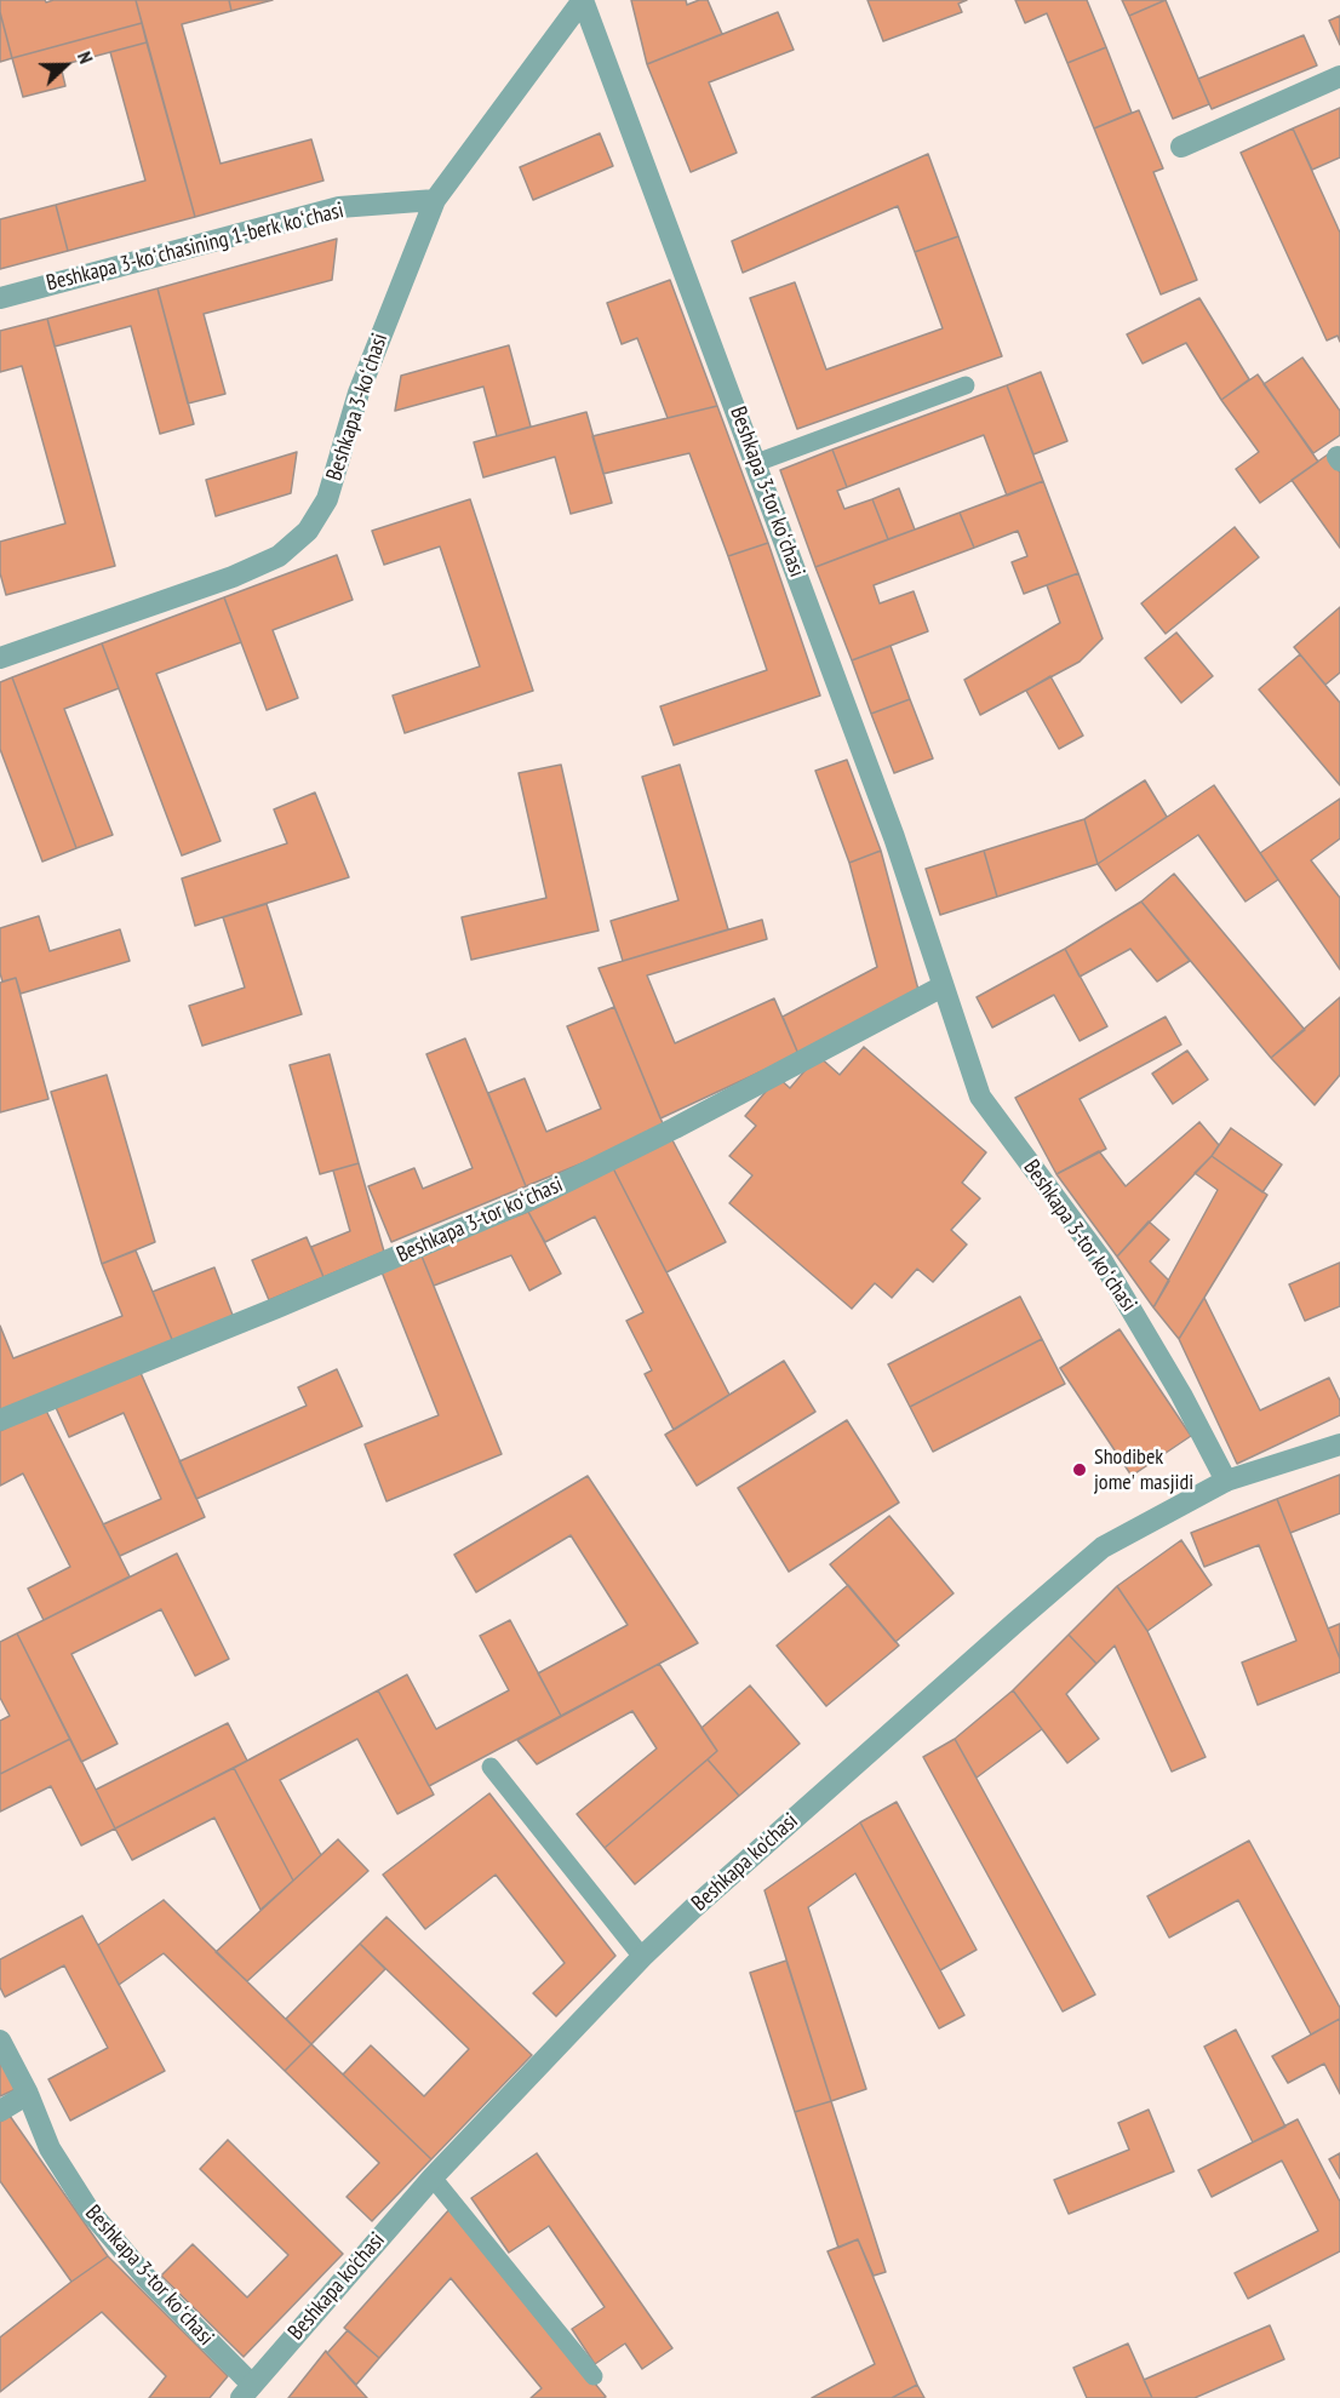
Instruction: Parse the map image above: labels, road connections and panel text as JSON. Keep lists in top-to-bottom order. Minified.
{"streets":{"street":["Beshkapa 3-koʻchasining 1-berk koʻchasi","Beshkapa 3-koʻchasi","Beshkapa 3-tor koʻchasi","Beshkapa ko'chasi"]},"crossings":[["Beshkapa 3-koʻchasining 1-berk koʻchasi","Beshkapa 3-koʻchasi"],["Beshkapa 3-koʻchasi","Beshkapa 3-tor koʻchasi"],["Beshkapa 3-tor koʻchasi","Beshkapa ko'chasi"]],"places":["Shodibek jome' masjidi"],"north":"right"}
